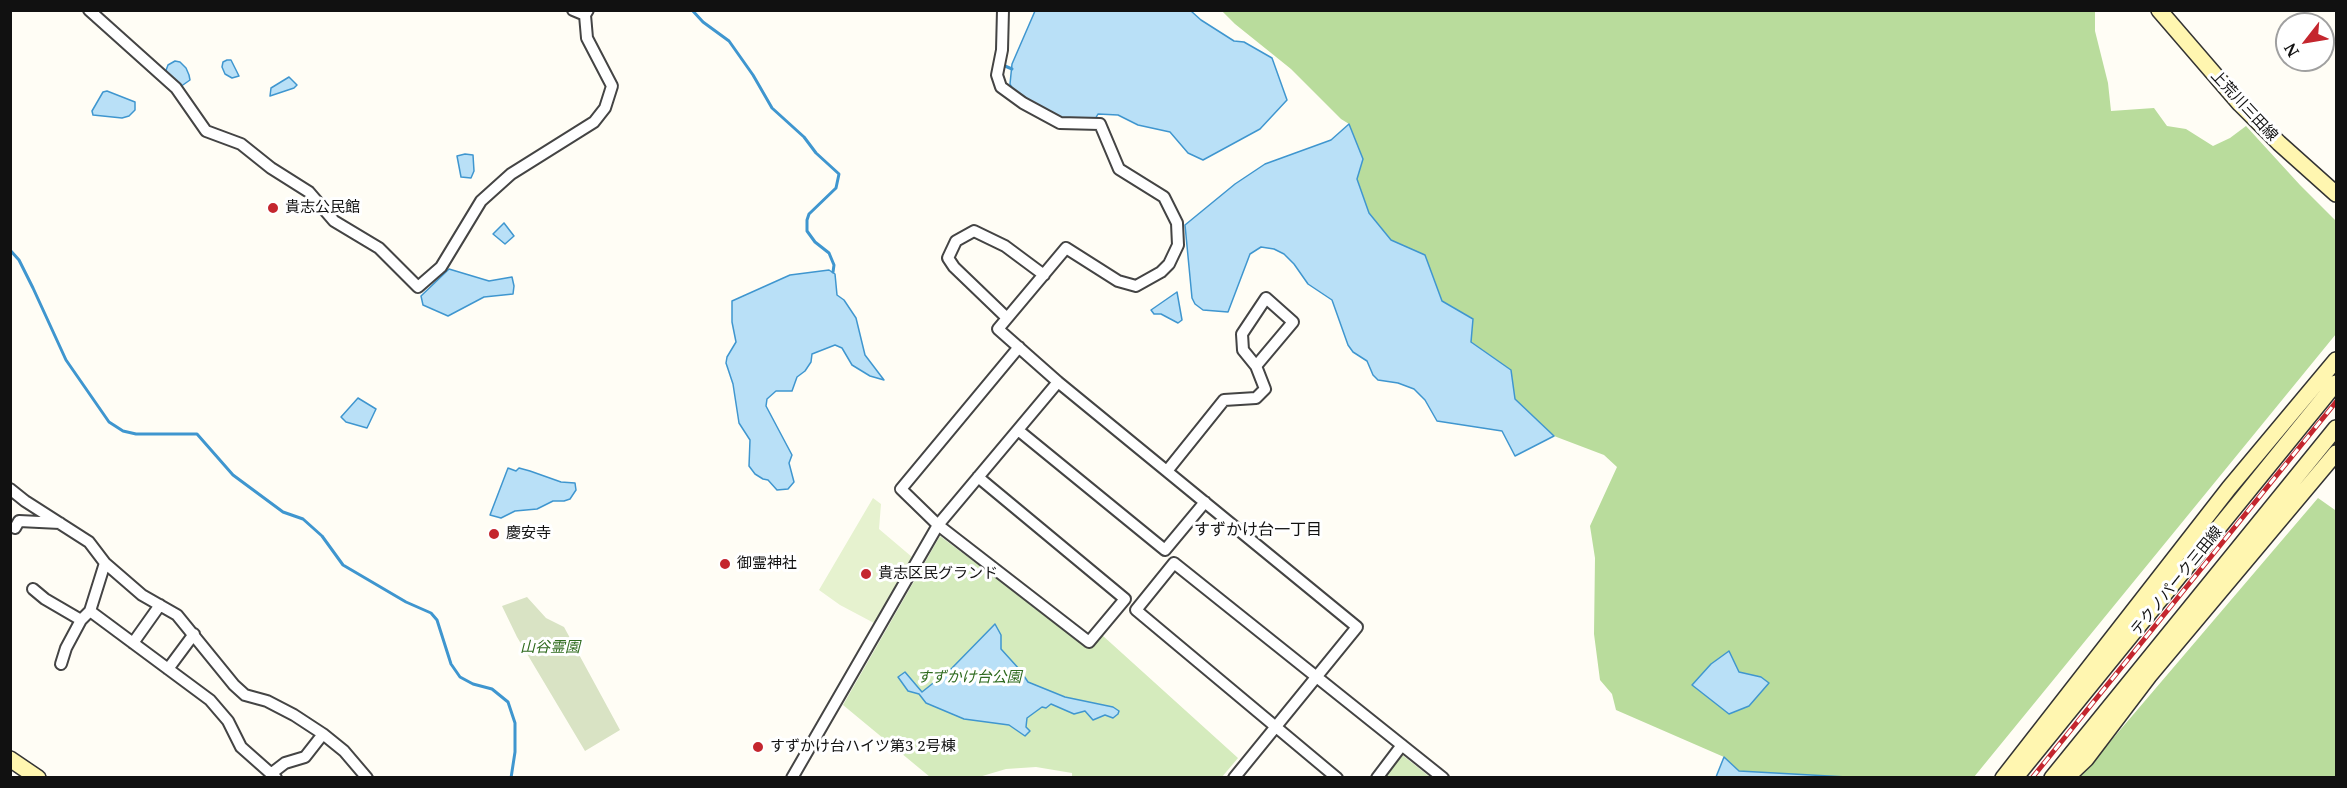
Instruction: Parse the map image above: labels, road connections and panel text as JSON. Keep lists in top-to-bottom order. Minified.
{"streets":{"main road":["上荒川三田線","テクノパーク三田線"]},"districts":["すずかけ台一丁目"],"parks":["山谷霊園","すずかけ台公園"],"places":["貴志公民館","慶安寺","御霊神社","貴志区民グランド","すずかけ台ハイツ第3 2号棟"],"north":"bottom left"}
